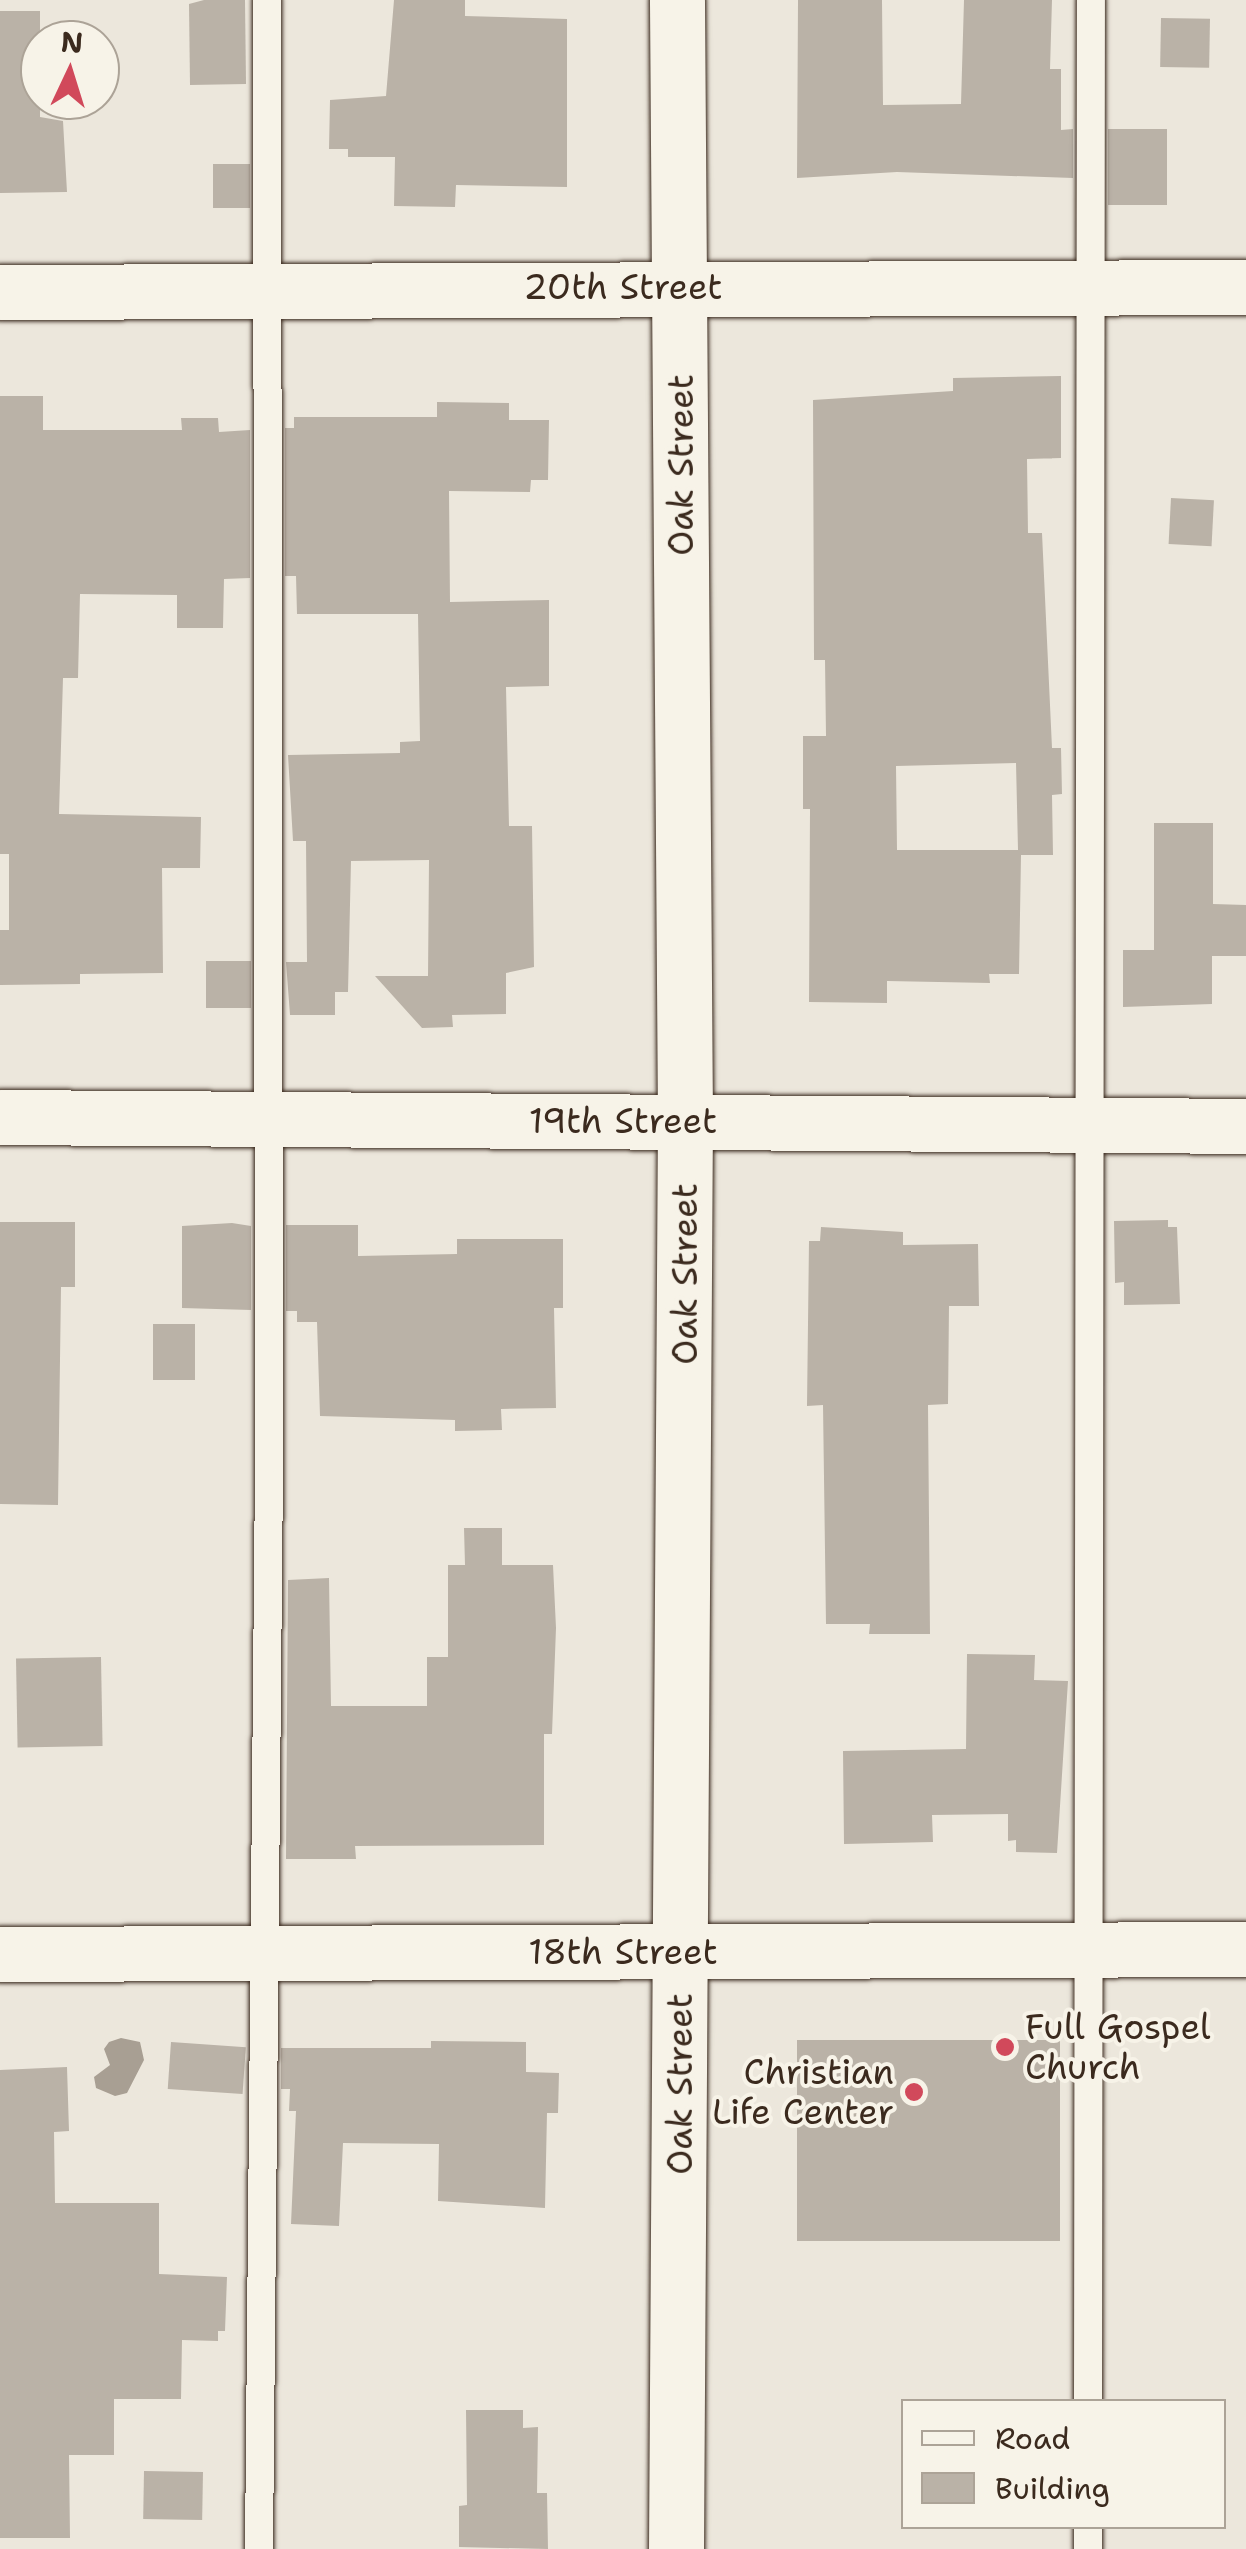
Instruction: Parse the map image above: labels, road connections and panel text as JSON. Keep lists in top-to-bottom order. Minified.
{"streets":{"street":["20th Street","Oak Street","19th Street","18th Street"]},"crossings":[["20th Street","Oak Street"],["Oak Street","19th Street"],["Oak Street","18th Street"]],"places":["Full Gospel Church","Christian Life Center"],"legend":["Road","Building"],"north":"top"}
